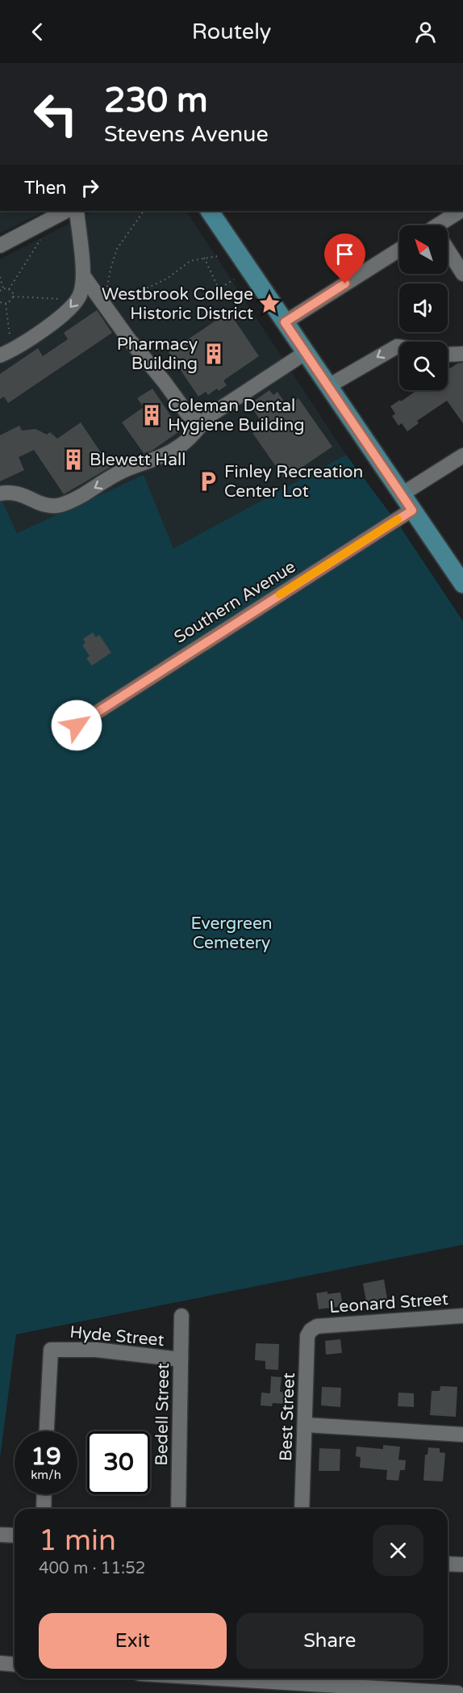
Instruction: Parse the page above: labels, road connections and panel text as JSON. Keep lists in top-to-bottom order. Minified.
{"streets":{"street":["Southern Avenue","Leonard Street","Hyde Street","Bedell Street","Best Street"]},"crossings":[["Leonard Street","Best Street"],["Hyde Street","Bedell Street"]],"parks":["Evergreen Cemetery"],"places":{"place":["Westbrook College Historic District"],"building":["Pharmacy Building","Coleman Dental Hygiene Building","Blewett Hall"],"parking":["Finley Recreation Center Lot"]},"north":"top left","page":{"header":"Routely","turn":["230 m","Stevens Avenue"],"then":"Then","speed":"19 km/h","limit":"30","heading":["1 min","400 m · 11:52"],"buttons":["Exit","Share"]}}
